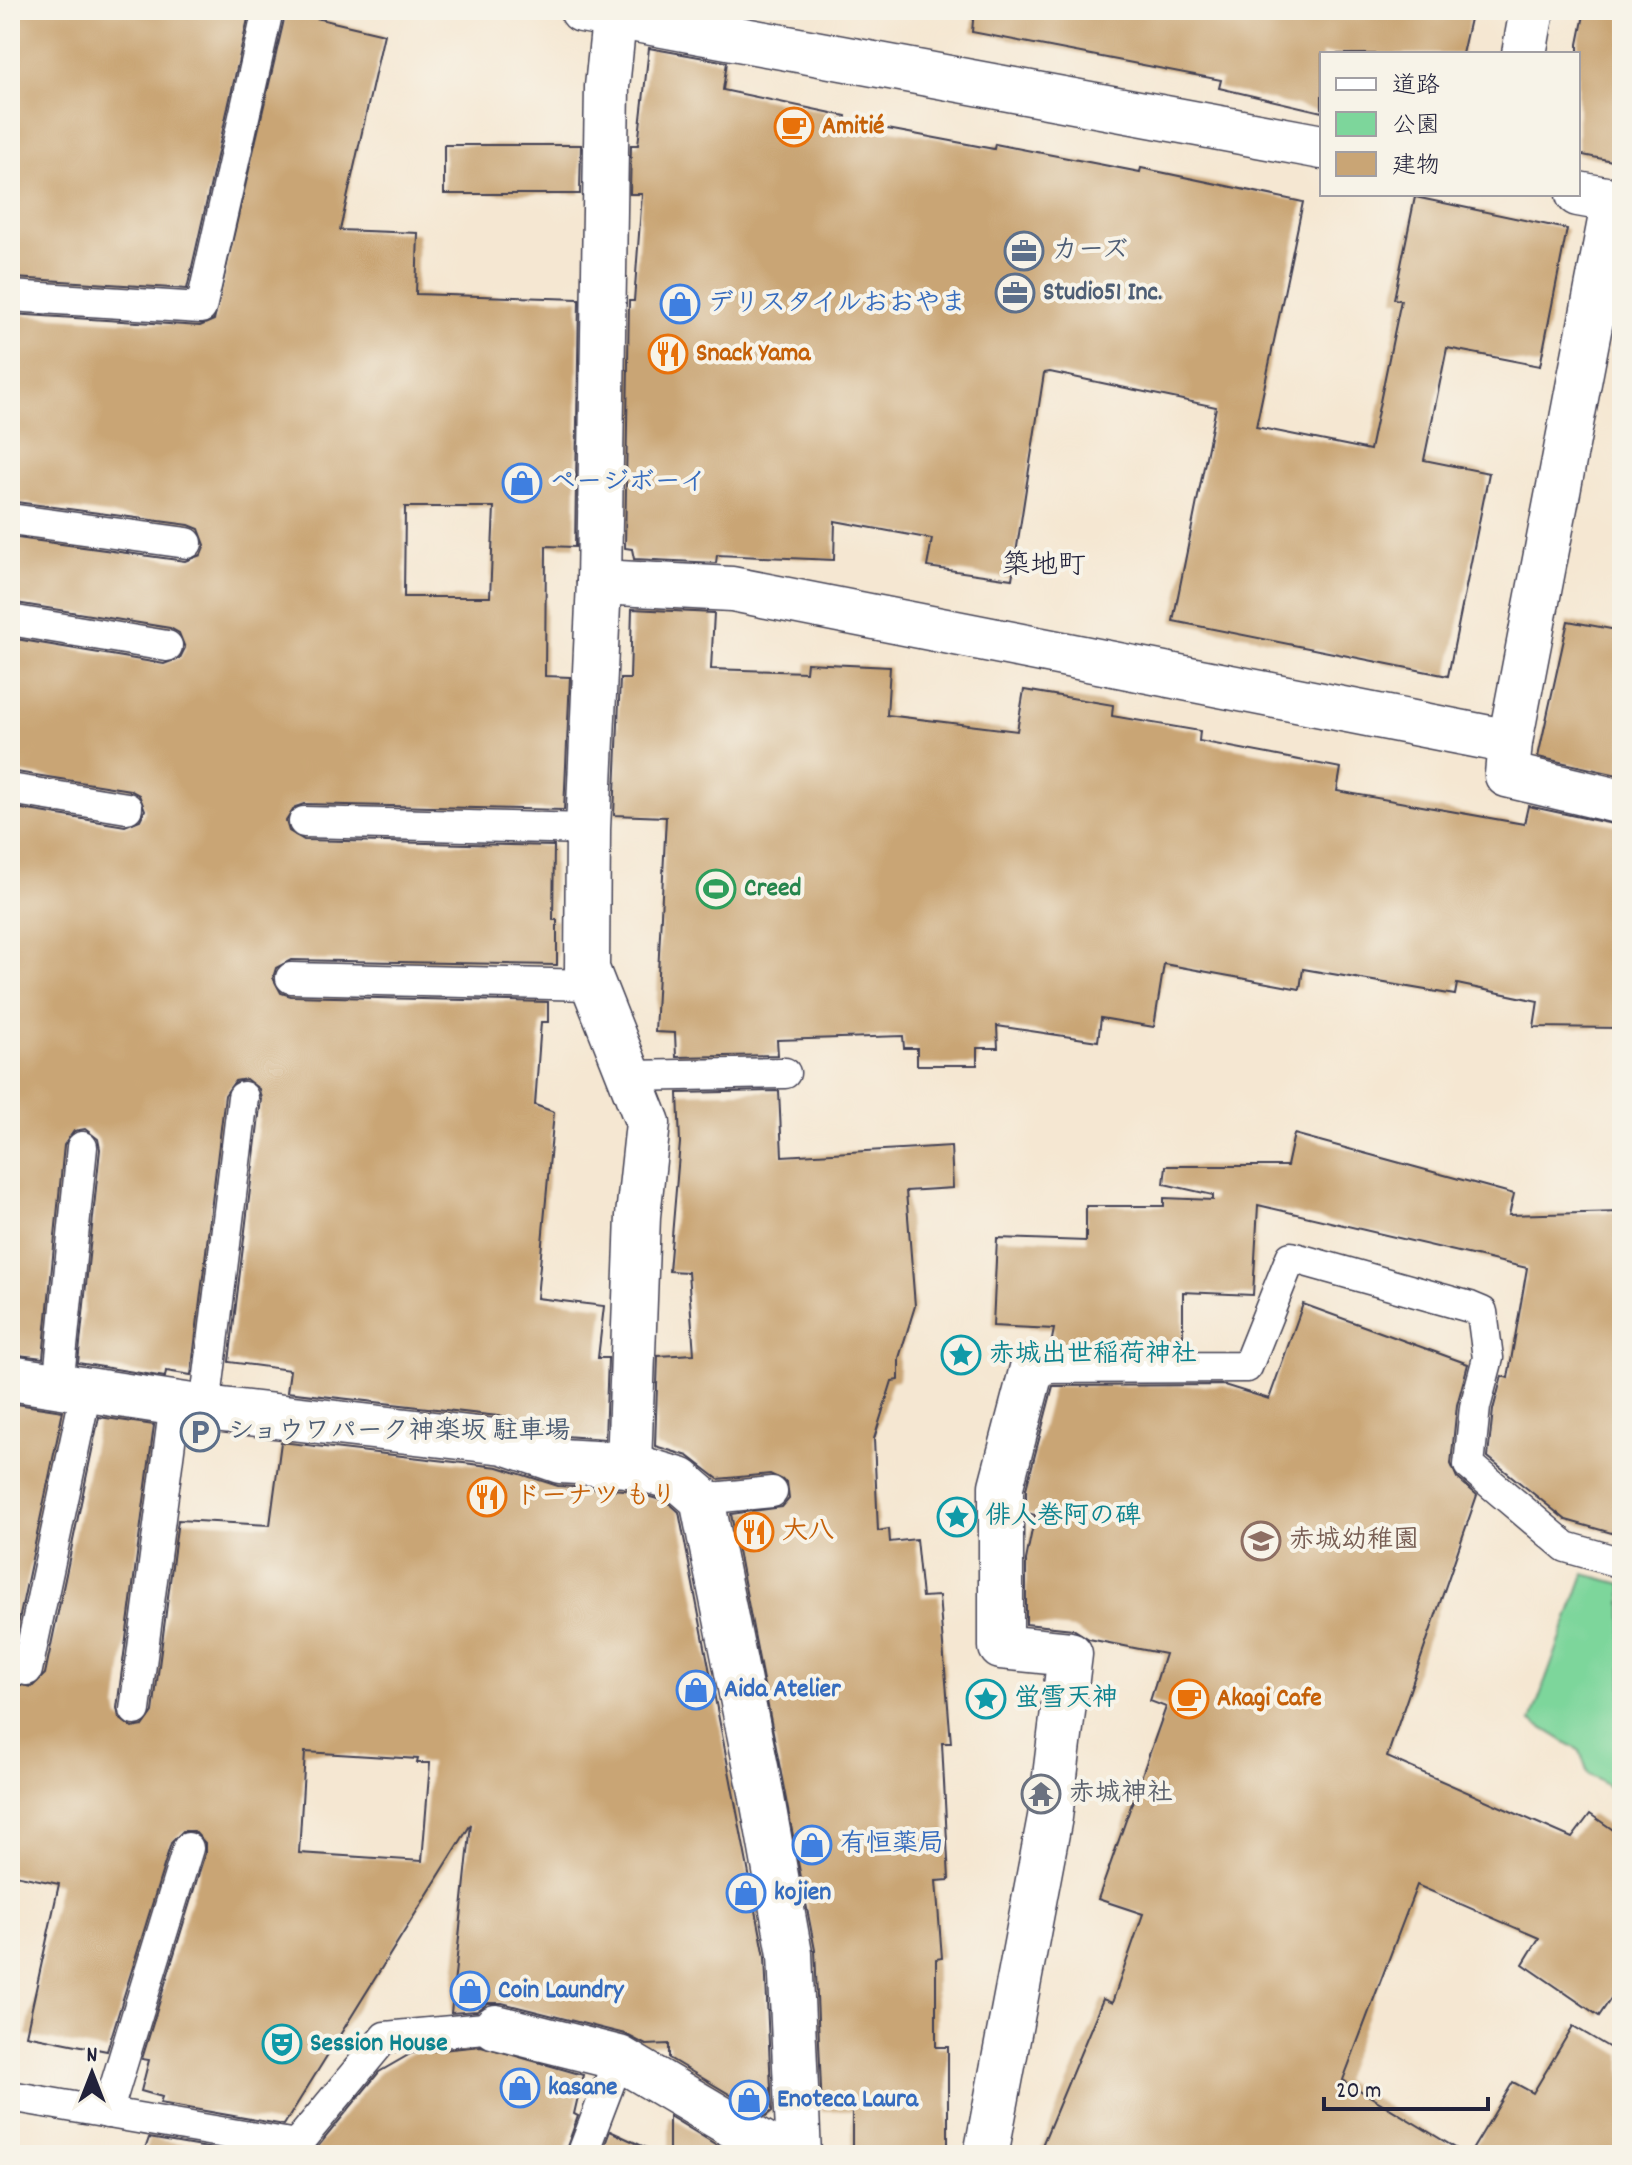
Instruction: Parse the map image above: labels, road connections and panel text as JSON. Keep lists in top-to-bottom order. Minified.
{"districts":["築地町"],"places":{"cafe":["Amitié","Akagi Cafe"],"office":["カーズ","Studio51 Inc."],"shop":["デリスタイルおおやま","ページボーイ","Aida Atelier","有恒薬局","kojien","Coin Laundry","kasane","Enoteca Laura"],"restaurant":["Snack Yama","ドーナツ もり","大八"],"sports":["Creed"],"place":["赤城出世稲荷神社","俳人巻阿の碑","蛍雪天神"],"parking":["ショウワパーク神楽坂 駐車場"],"school or university":["赤城幼稚園"],"temple":["赤城神社"],"theatre":["Session House"]},"legend":["道路","公園","建物"],"scale_bar":"20 m","north":"top"}
